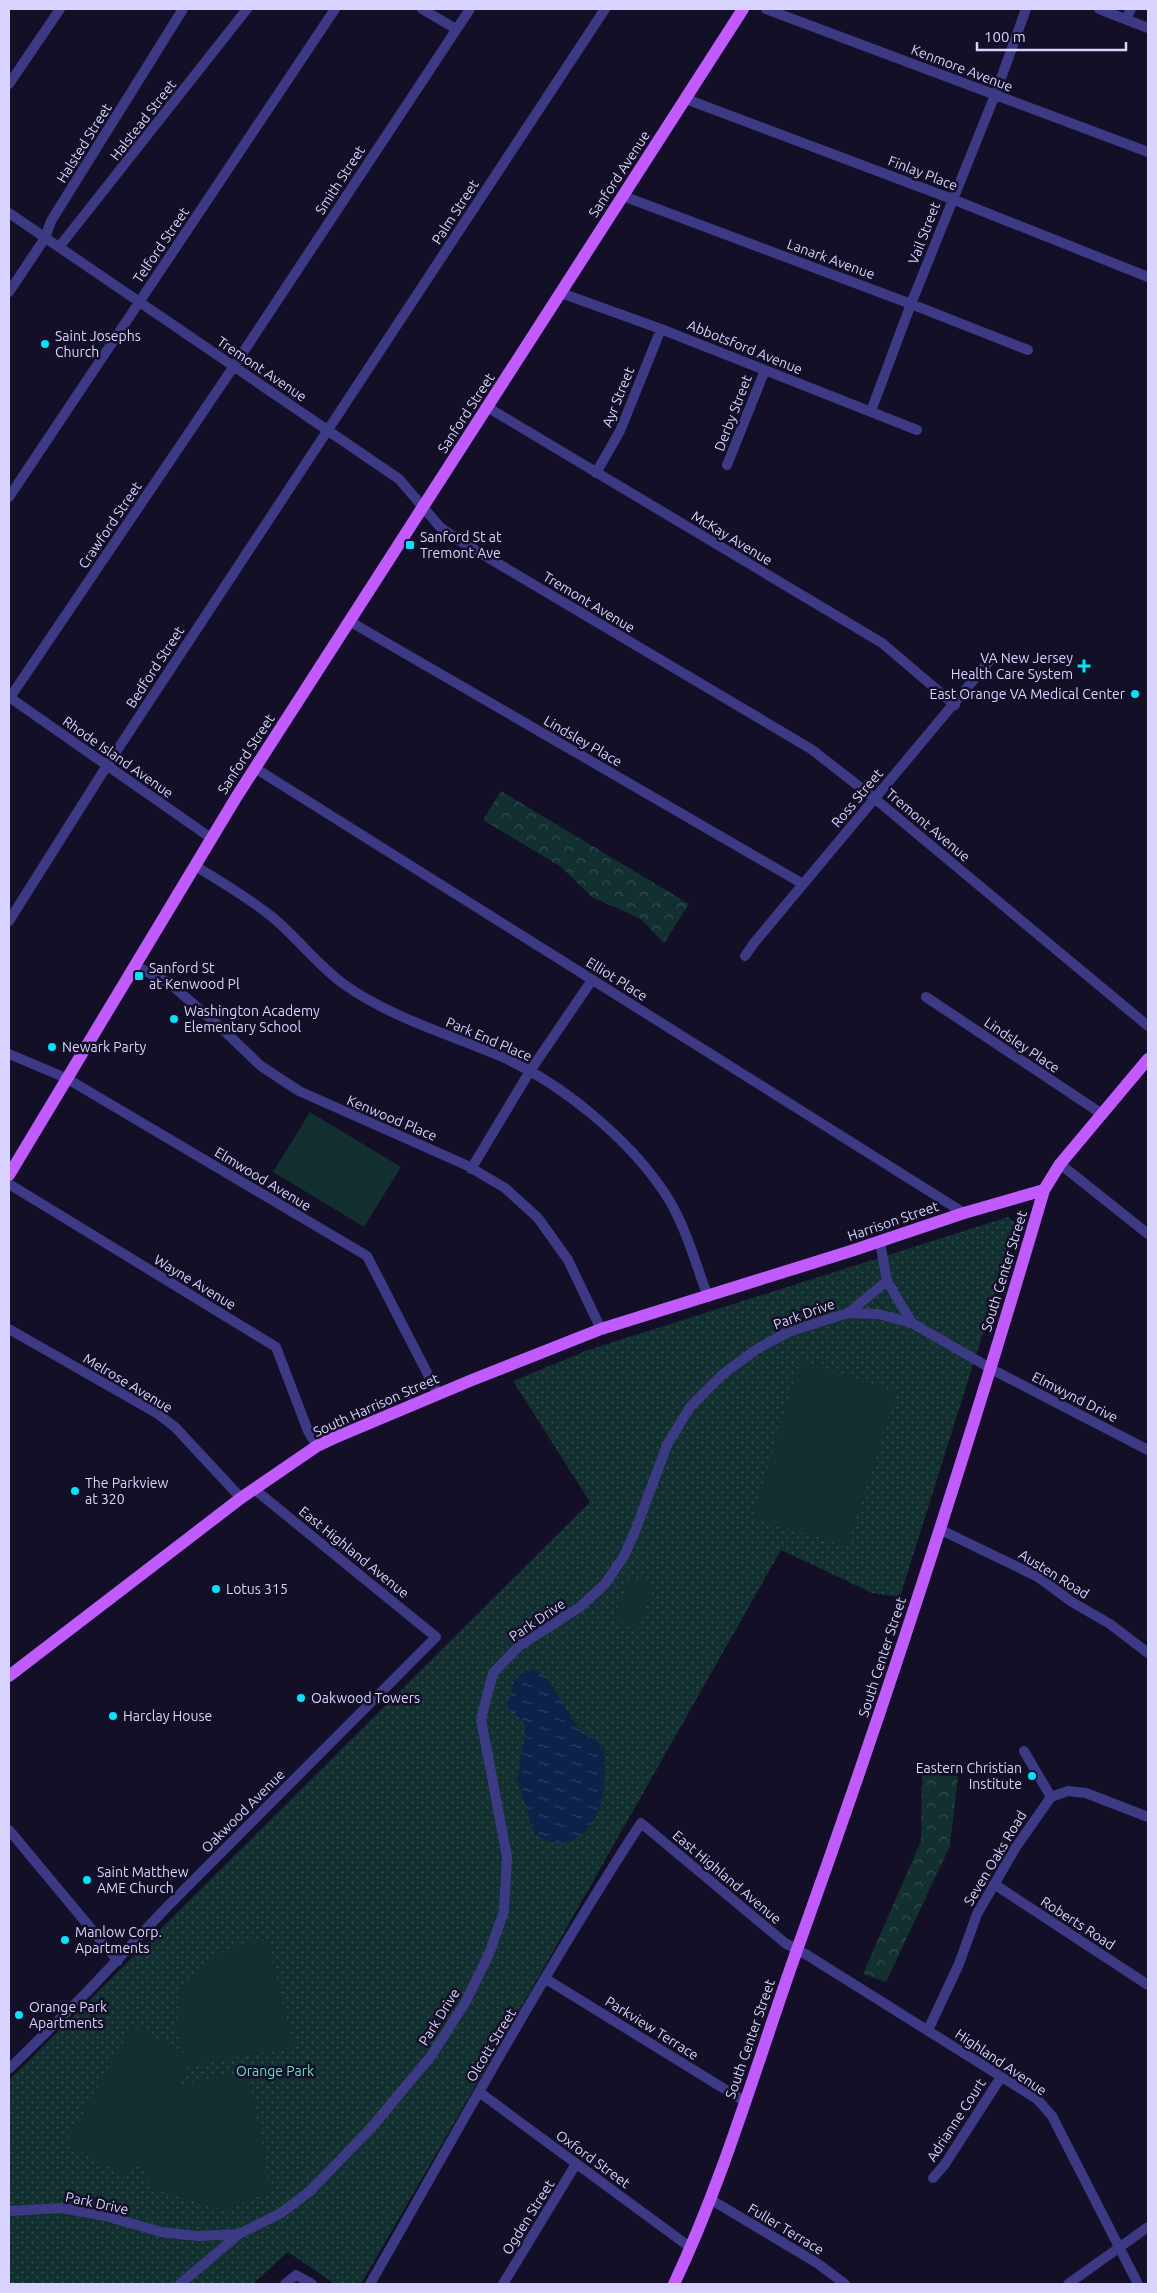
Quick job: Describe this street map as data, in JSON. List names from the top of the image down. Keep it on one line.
{"streets":{"main road":["Sanford Avenue","Sanford Street","Harrison Street","South Center Street","South Harrison Street"],"street":["Kenmore Avenue","Halstead Street","Halsted Street","Finlay Place","Smith Street","Palm Street","Vail Street","Telford Street","Lanark Avenue","Abbotsford Avenue","Tremont Avenue","Ayr Street","Derby Street","Crawford Street","McKay Avenue","Bedford Street","Lindsley Place","Rhode Island Avenue","Ross Street","Elliot Place","Park End Place","Kenwood Place","Elmwood Avenue","Wayne Avenue","Park Drive","Melrose Avenue","Elmwynd Drive","East Highland Avenue","Austen Road","Oakwood Avenue","Seven Oaks Road","Roberts Road","Parkview Terrace","Olcott Street","Highland Avenue","Adrianne Court","Oxford Street","Ogden Street","Fuller Terrace"]},"crossings":[["Kenmore Avenue","Vail Street"],["Halstead Street","Tremont Avenue"],["Halsted Street","Tremont Avenue"],["Finlay Place","Sanford Avenue"],["Finlay Place","Vail Street"],["Sanford Avenue","Lanark Avenue"],["Sanford Avenue","Abbotsford Avenue"],["Sanford Avenue","Sanford Street"],["Smith Street","Tremont Avenue"],["Smith Street","Crawford Street"],["Palm Street","Tremont Avenue"],["Palm Street","Bedford Street"],["Vail Street","Lanark Avenue"],["Vail Street","Abbotsford Avenue"],["Telford Street","Tremont Avenue"],["Abbotsford Avenue","Ayr Street"],["Abbotsford Avenue","Derby Street"],["Tremont Avenue","Sanford Street"],["Tremont Avenue","Crawford Street"],["Tremont Avenue","Bedford Street"],["Tremont Avenue","Ross Street"],["Ayr Street","McKay Avenue"],["Sanford Street","McKay Avenue"],["Sanford Street","Lindsley Place"],["Sanford Street","Rhode Island Avenue"],["Sanford Street","Elliot Place"],["Sanford Street","Park End Place"],["Sanford Street","Kenwood Place"],["Sanford Street","Elmwood Avenue"],["Crawford Street","Rhode Island Avenue"],["McKay Avenue","Ross Street"],["Bedford Street","Rhode Island Avenue"],["Lindsley Place","Ross Street"],["Lindsley Place","South Center Street"],["Elliot Place","Harrison Street"],["Park End Place","South Harrison Street"],["Kenwood Place","South Harrison Street"],["Elmwood Avenue","South Harrison Street"],["Harrison Street","South Center Street"],["Harrison Street","South Harrison Street"],["South Center Street","Park Drive"],["South Center Street","Elmwynd Drive"],["South Center Street","East Highland Avenue"],["South Center Street","Austen Road"],["South Center Street","Parkview Terrace"],["South Center Street","Highland Avenue"],["South Center Street","Oxford Street"],["South Center Street","Fuller Terrace"],["Wayne Avenue","South Harrison Street"],["Park Drive","Elmwynd Drive"],["Melrose Avenue","South Harrison Street"],["South Harrison Street","East Highland Avenue"],["East Highland Avenue","Oakwood Avenue"],["East Highland Avenue","Olcott Street"],["East Highland Avenue","Highland Avenue"],["Seven Oaks Road","Roberts Road"],["Seven Oaks Road","Highland Avenue"],["Parkview Terrace","Olcott Street"],["Olcott Street","Oxford Street"],["Highland Avenue","Adrianne Court"],["Oxford Street","Ogden Street"]],"parks":["Orange Park"],"places":{"other":["Saint Josephs Church","East Orange VA Medical Center","Washington Academy Elementary School","Newark Party","The Parkview at 320","Lotus 315","Oakwood Towers","Harclay House","Eastern Christian Institute","Saint Matthew AME Church","Manlow Corp. Apartments","Orange Park Apartments"],"transit":["Sanford St at Tremont Ave","Sanford St at Kenwood Pl"],"health":["VA New Jersey Health Care System"]},"scale_bar":"100 m"}
